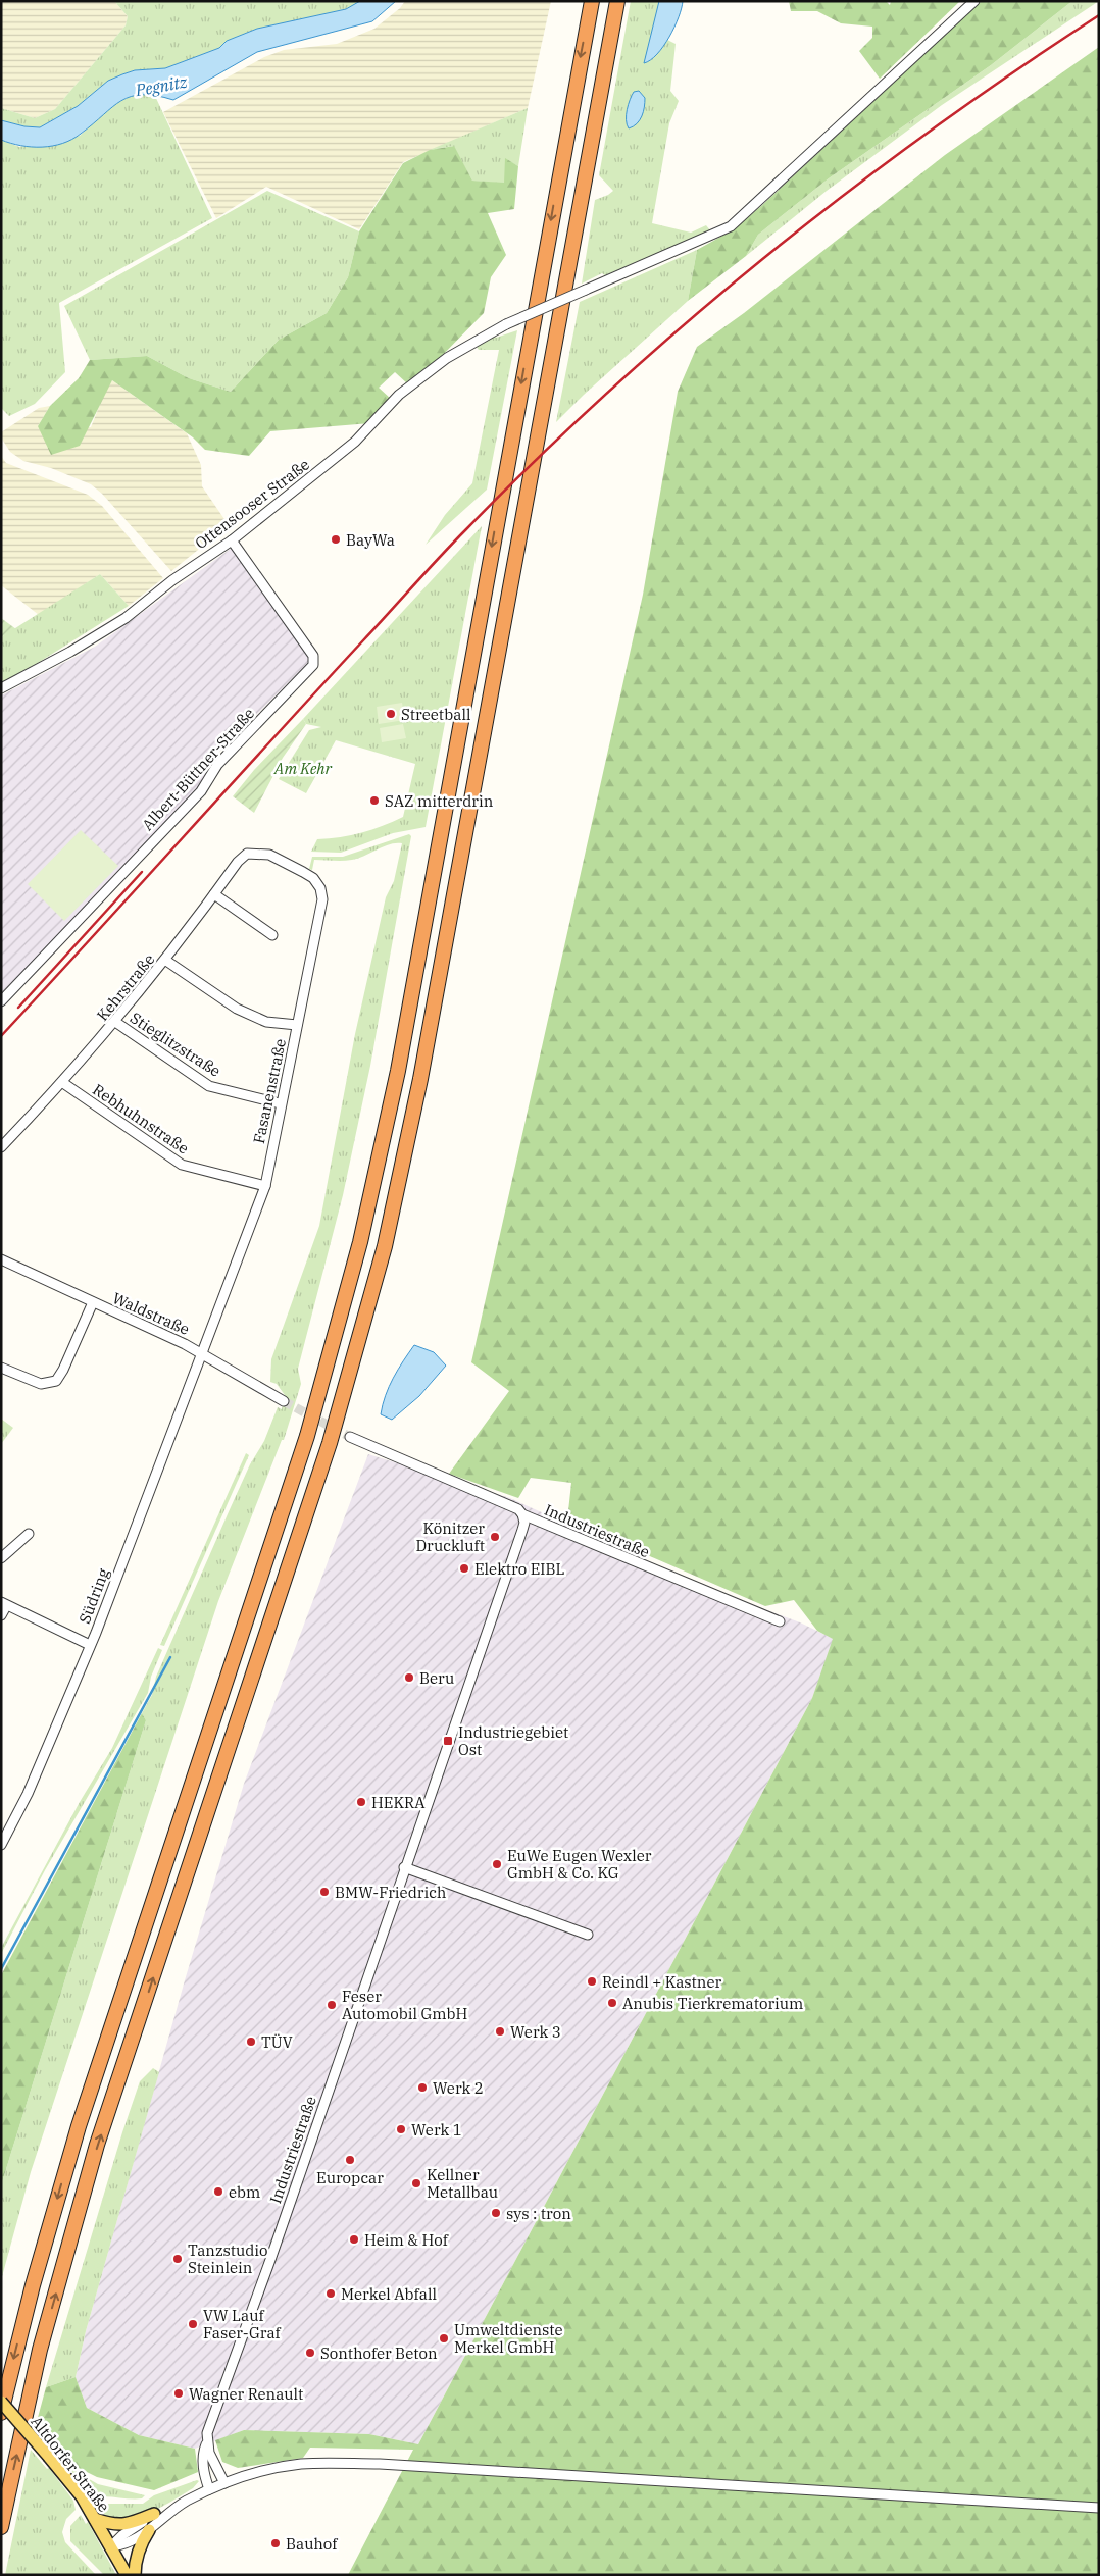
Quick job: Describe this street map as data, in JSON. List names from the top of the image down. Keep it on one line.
{"streets":{"main road":["Altdorfer Straße"],"street":["Ottensooser Straße","Albert-Büttner-Straße","Kehrstraße","Stieglitzstraße","Fasanenstraße","Rebhuhnstraße","Waldstraße","Industriestraße","Südring"]},"crossings":[["Ottensooser Straße","Albert-Büttner-Straße"],["Kehrstraße","Stieglitzstraße"],["Kehrstraße","Fasanenstraße"],["Kehrstraße","Rebhuhnstraße"],["Stieglitzstraße","Fasanenstraße"],["Fasanenstraße","Rebhuhnstraße"],["Fasanenstraße","Waldstraße"],["Fasanenstraße","Südring"],["Waldstraße","Südring"]],"water":["Pegnitz"],"parks":["Am Kehr"],"places":{"other":["BayWa","Streetball","SAZ mitterdrin","Könitzer Druckluft","Elektro EIBL","Beru","HEKRA","EuWe Eugen Wexler GmbH & Co. KG","BMW-Friedrich","Reindl + Kastner","Anubis Tierkrematorium","Feser Automobil GmbH","Werk 3","TÜV","Werk 2","Werk 1","Europcar","Kellner Metallbau","ebm","sys : tron","Heim & Hof","Tanzstudio Steinlein","Merkel Abfall","VW Lauf Faser-Graf","Umweltdienste Merkel GmbH","Sonthofer Beton","Wagner Renault","Bauhof"],"transit":["Industriegebiet Ost"]}}
